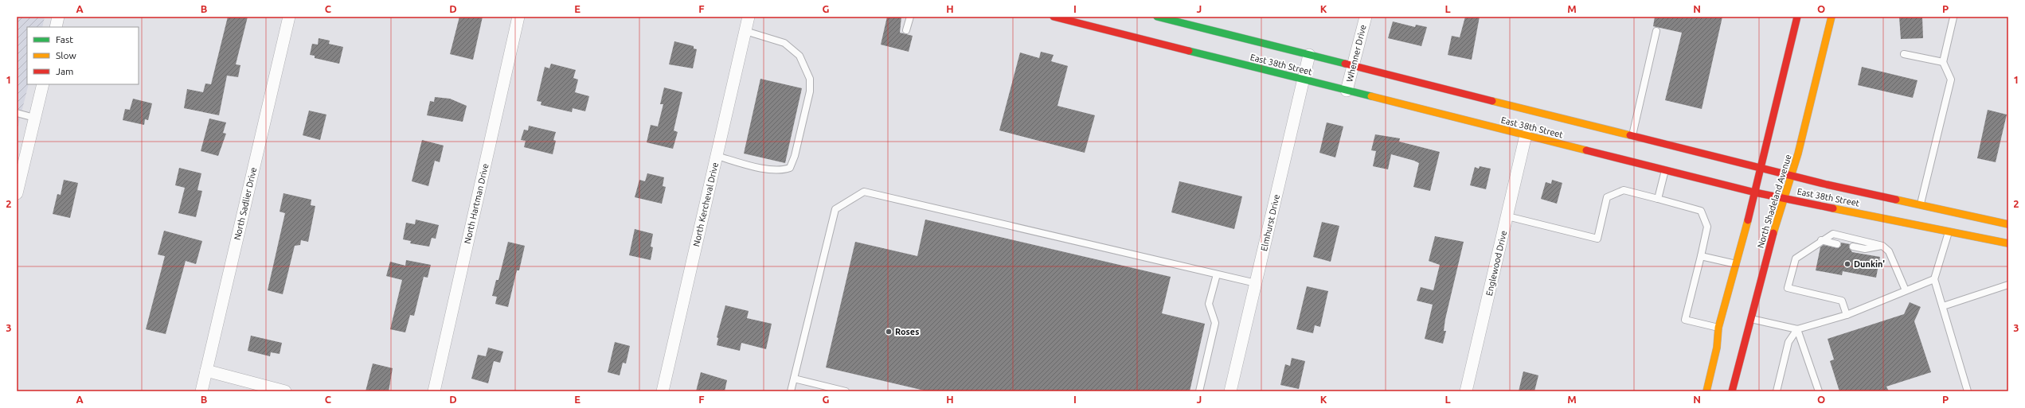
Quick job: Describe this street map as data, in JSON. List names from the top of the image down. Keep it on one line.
{"streets":{"main road":["East 38th Street","North Shadeland Avenue"],"street":["Whenner Drive","North Sadlier Drive","North Hartman Drive","North Kercheval Drive","Elmhurst Drive","Englewood Drive"]},"crossings":[["Whenner Drive","East 38th Street"],["East 38th Street","North Shadeland Avenue"],["East 38th Street","Elmhurst Drive"],["East 38th Street","Englewood Drive"]],"places":["Dunkin'","Roses"],"legend":["Fast","Slow","Jam"],"grid":{"columns":["A","B","C","D","E","F","G","H","I","J","K","L","M","N","O","P"],"rows":["1","2","3"]}}
